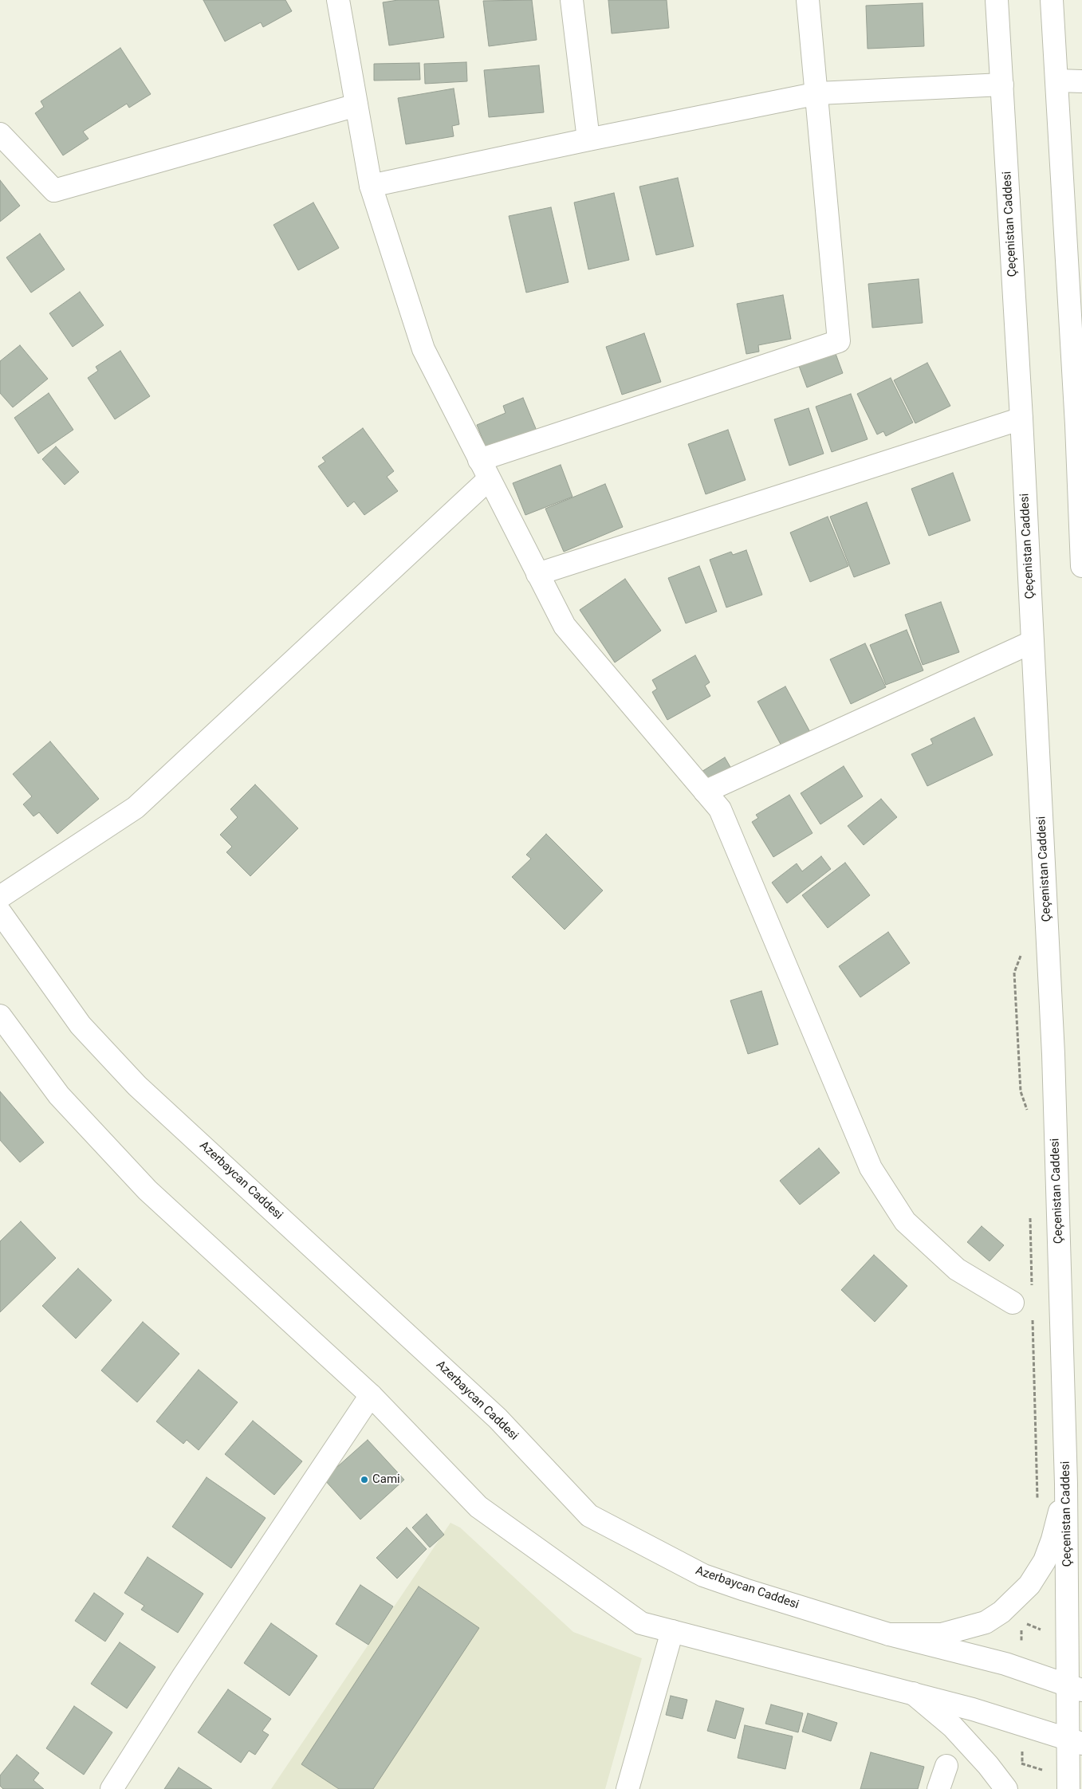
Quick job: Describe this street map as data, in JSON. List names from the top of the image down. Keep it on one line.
{"streets":{"street":["Çeçenistan Caddesi","Azerbaycan Caddesi"]},"crossings":[["Çeçenistan Caddesi","Azerbaycan Caddesi"]],"places":["Cami"]}
